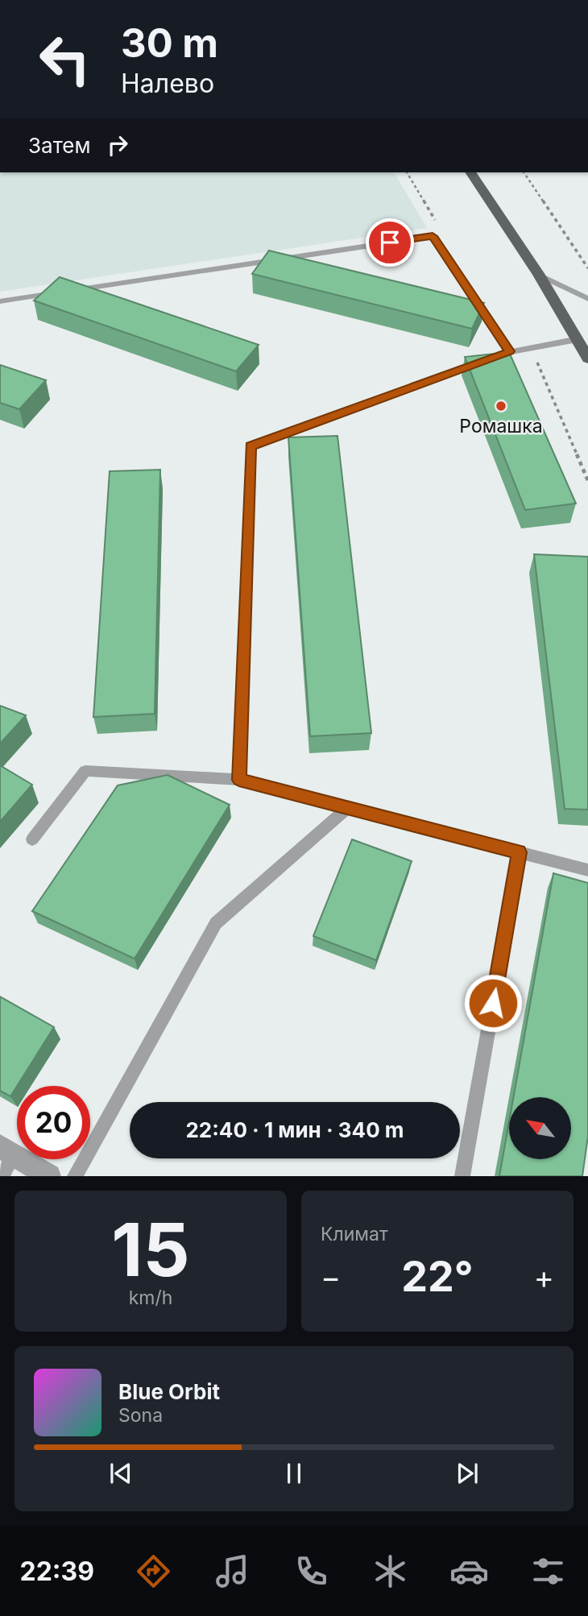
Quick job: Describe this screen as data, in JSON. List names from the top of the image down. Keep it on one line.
{"places":["Ромашка"],"north":"top left","page":{"turn":["30 m","Налево"],"then":"Затем","limit":"20","trip":"22:40 · 1 мин · 340 m","tile":[["15","km/h"],"Климат"],"heat":["−","22°","+"],"song":["Blue Orbit","Sona"],"tabs":"22:39"}}
